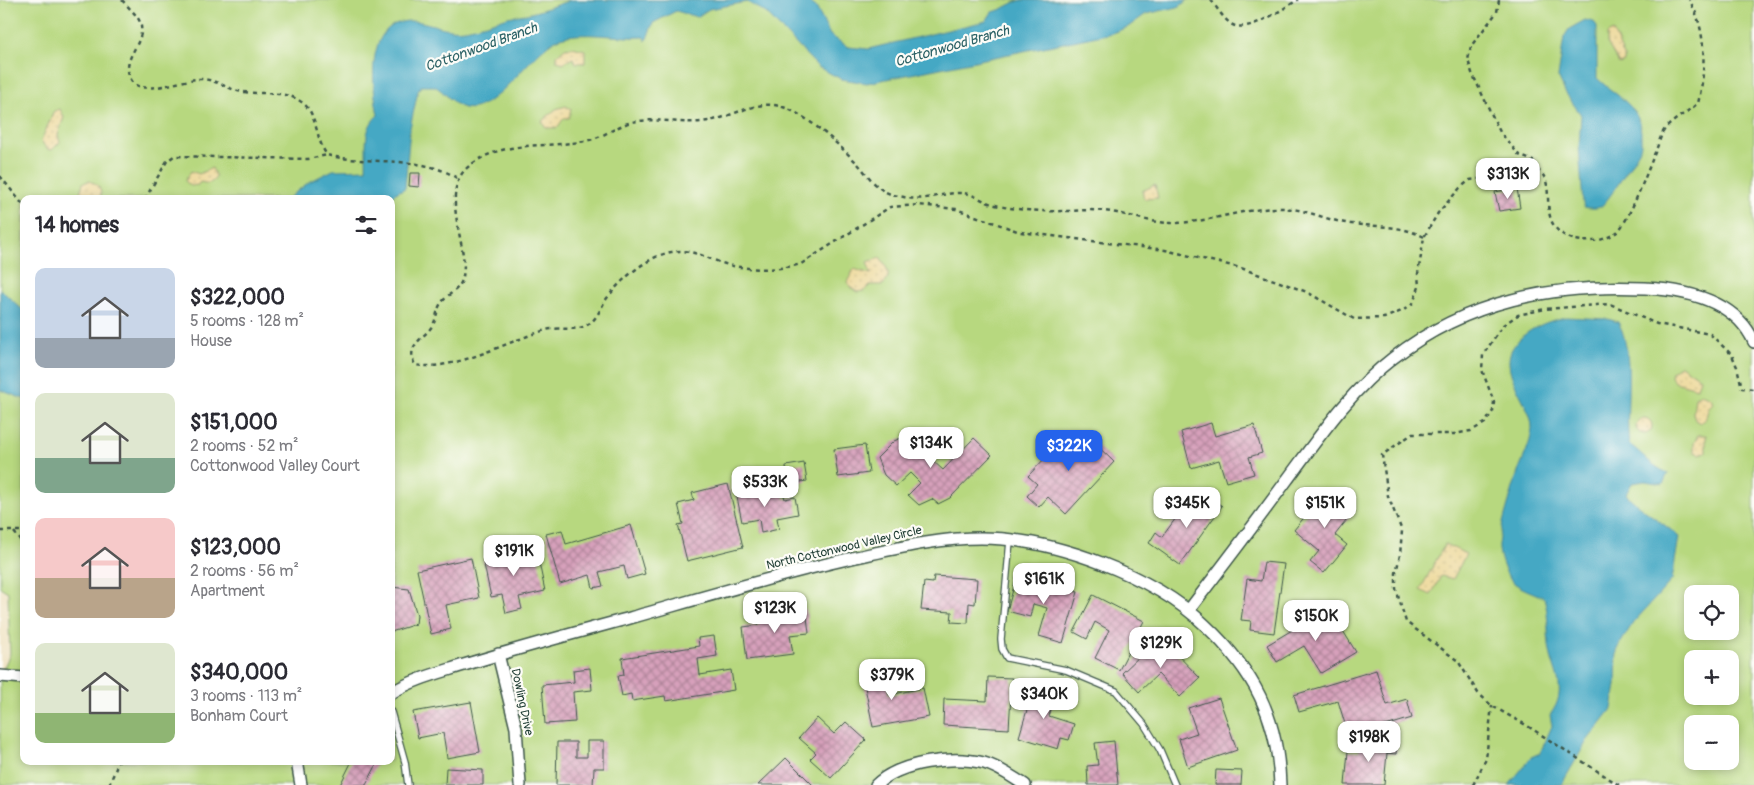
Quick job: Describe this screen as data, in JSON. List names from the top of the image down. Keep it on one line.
{"streets":{"street":["North Cottonwood Valley Circle","Dowling Drive"]},"crossings":[["North Cottonwood Valley Circle","Dowling Drive"]],"water":["Cottonwood Branch"],"page":{"price":["$313K","$134K","$322K","$533K","$345K","$151K","$191K","$161K","$123K","$150K","$129K","$379K","$340K","$198K"],"heading":"14 homes","list":[{"name":"$322,000","note":"5 rooms · 128 m² · House"},{"name":"$151,000","note":"2 rooms · 52 m² · Cottonwood Valley Court"},{"name":"$123,000","note":"2 rooms · 56 m² · Apartment"},{"name":"$340,000","note":"3 rooms · 113 m² · Bonham Court"}],"map_buttons":["+","−"]}}
